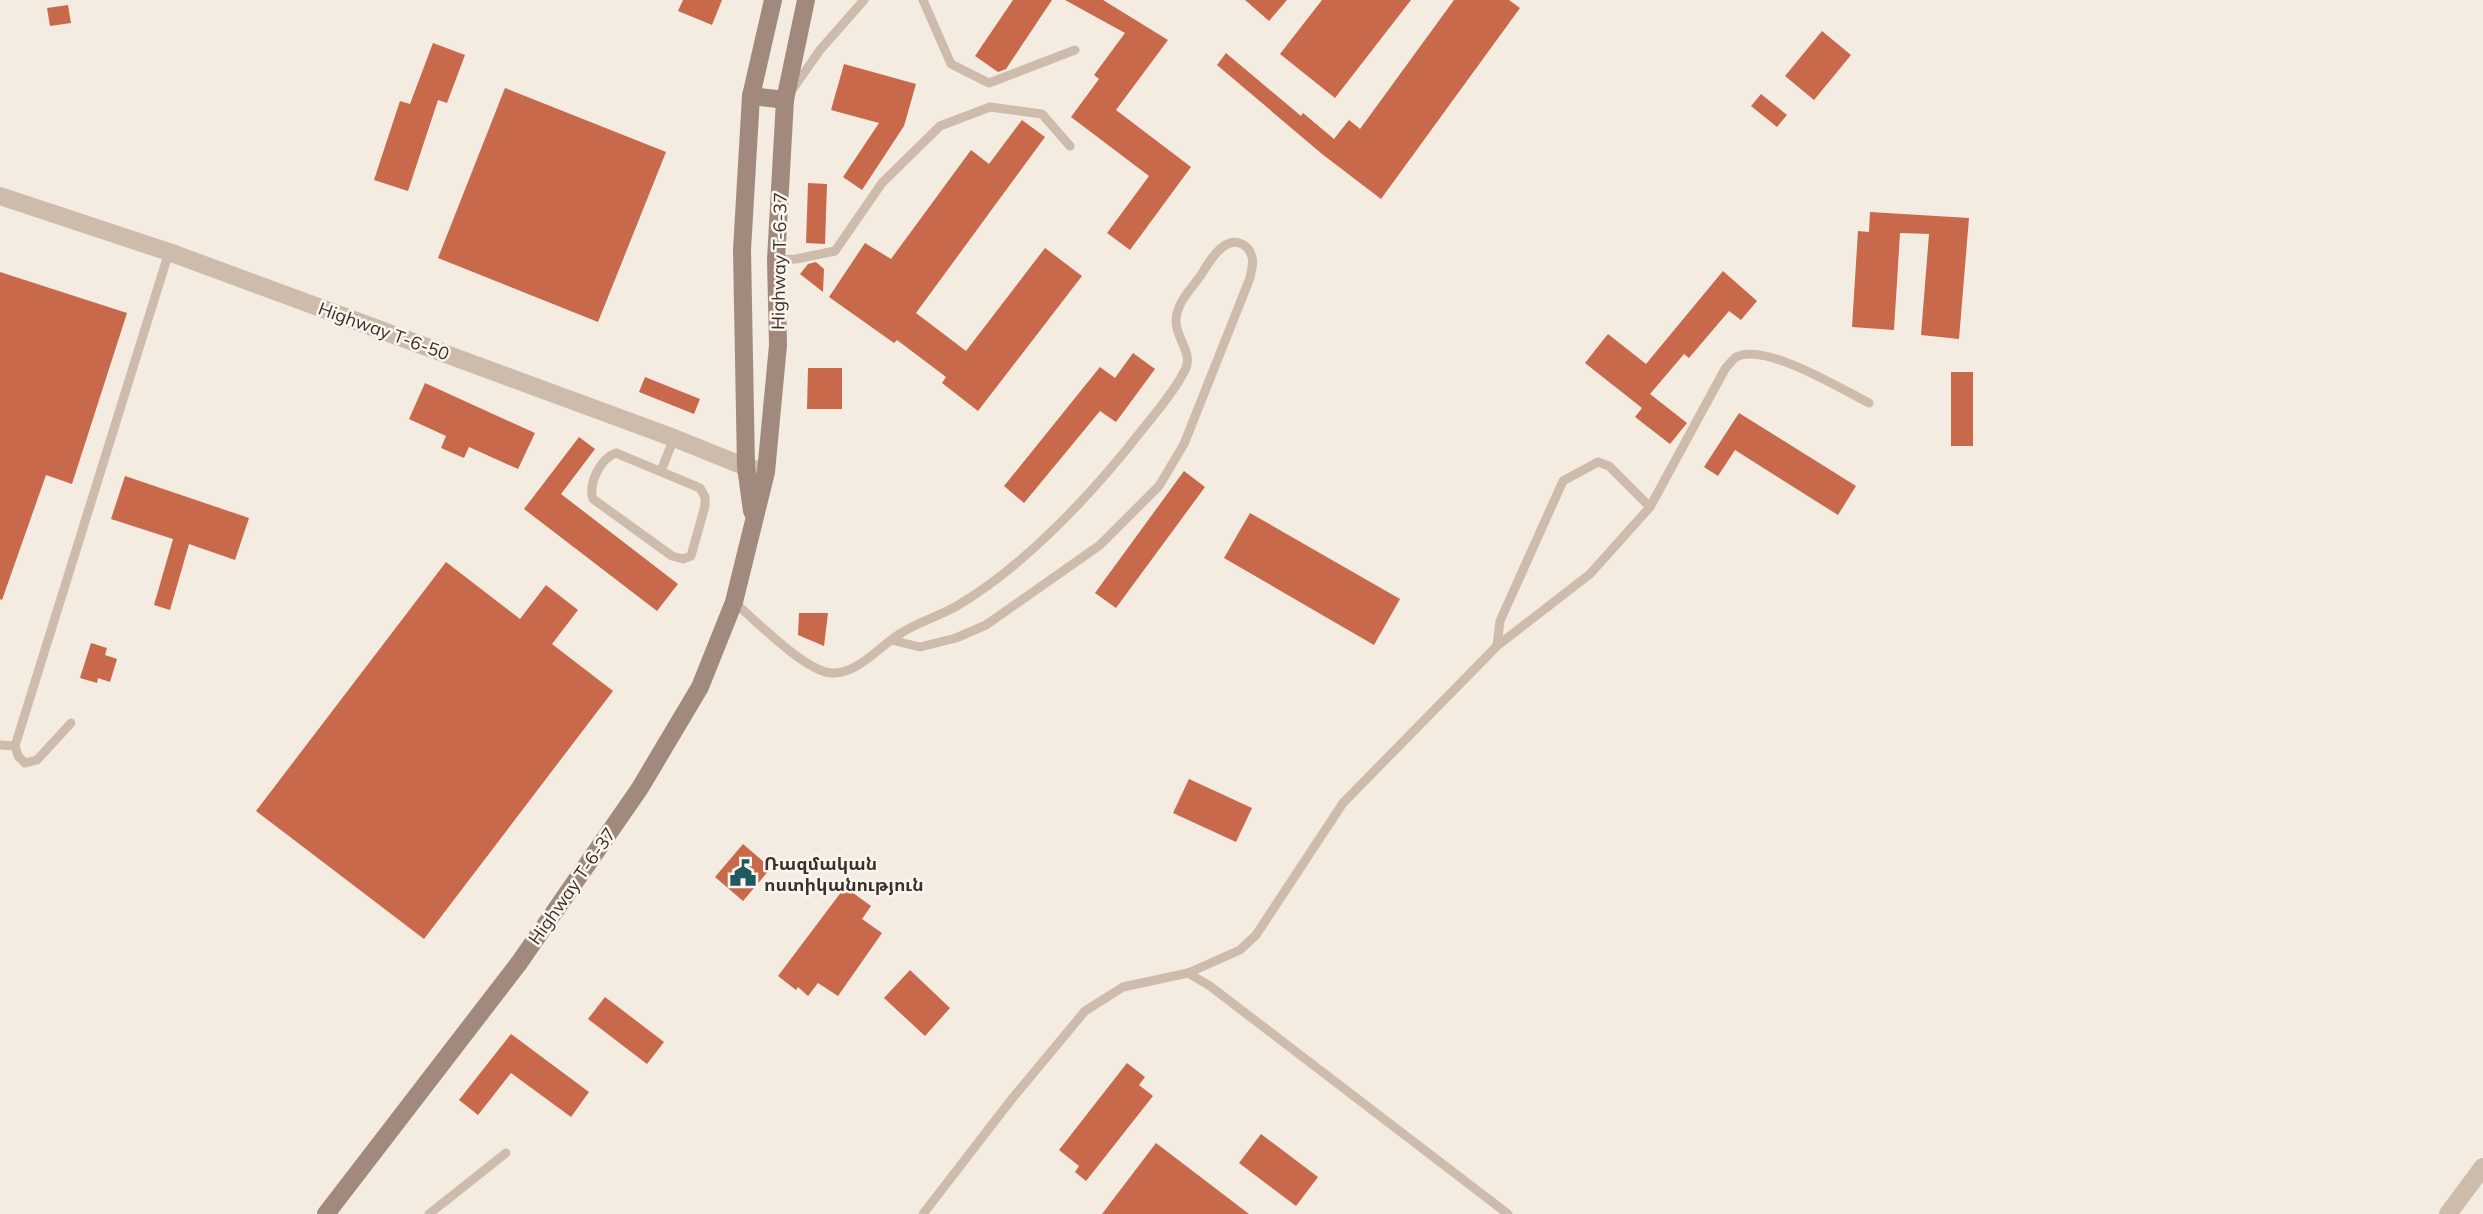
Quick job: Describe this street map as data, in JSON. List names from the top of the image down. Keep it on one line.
{"streets":{"main road":["Highway T-6-37"],"street":["Highway T-6-50"]},"crossings":[["Highway T-6-37","Highway T-6-50"]],"places":{"public building":["Ռազմական ոստիկանություն"]}}
